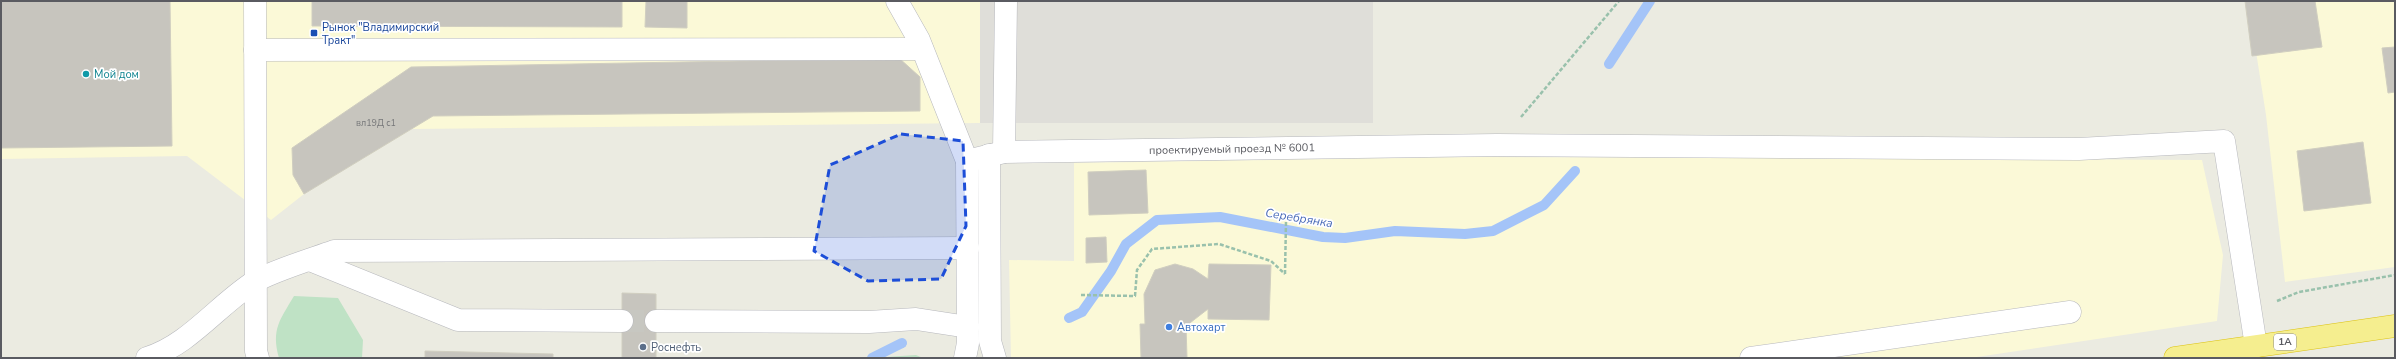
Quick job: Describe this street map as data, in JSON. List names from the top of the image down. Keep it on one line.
{"streets":{"highway":["1A"],"street":["проектируемый проезд № 6001"]},"water":["Серебрянка"],"places":{"transit":["Рынок \"Владимирский Тракт\""],"other":["Мой дом","Автохарт","Роснефть"]},"house_numbers":["вл19Д с1"]}
